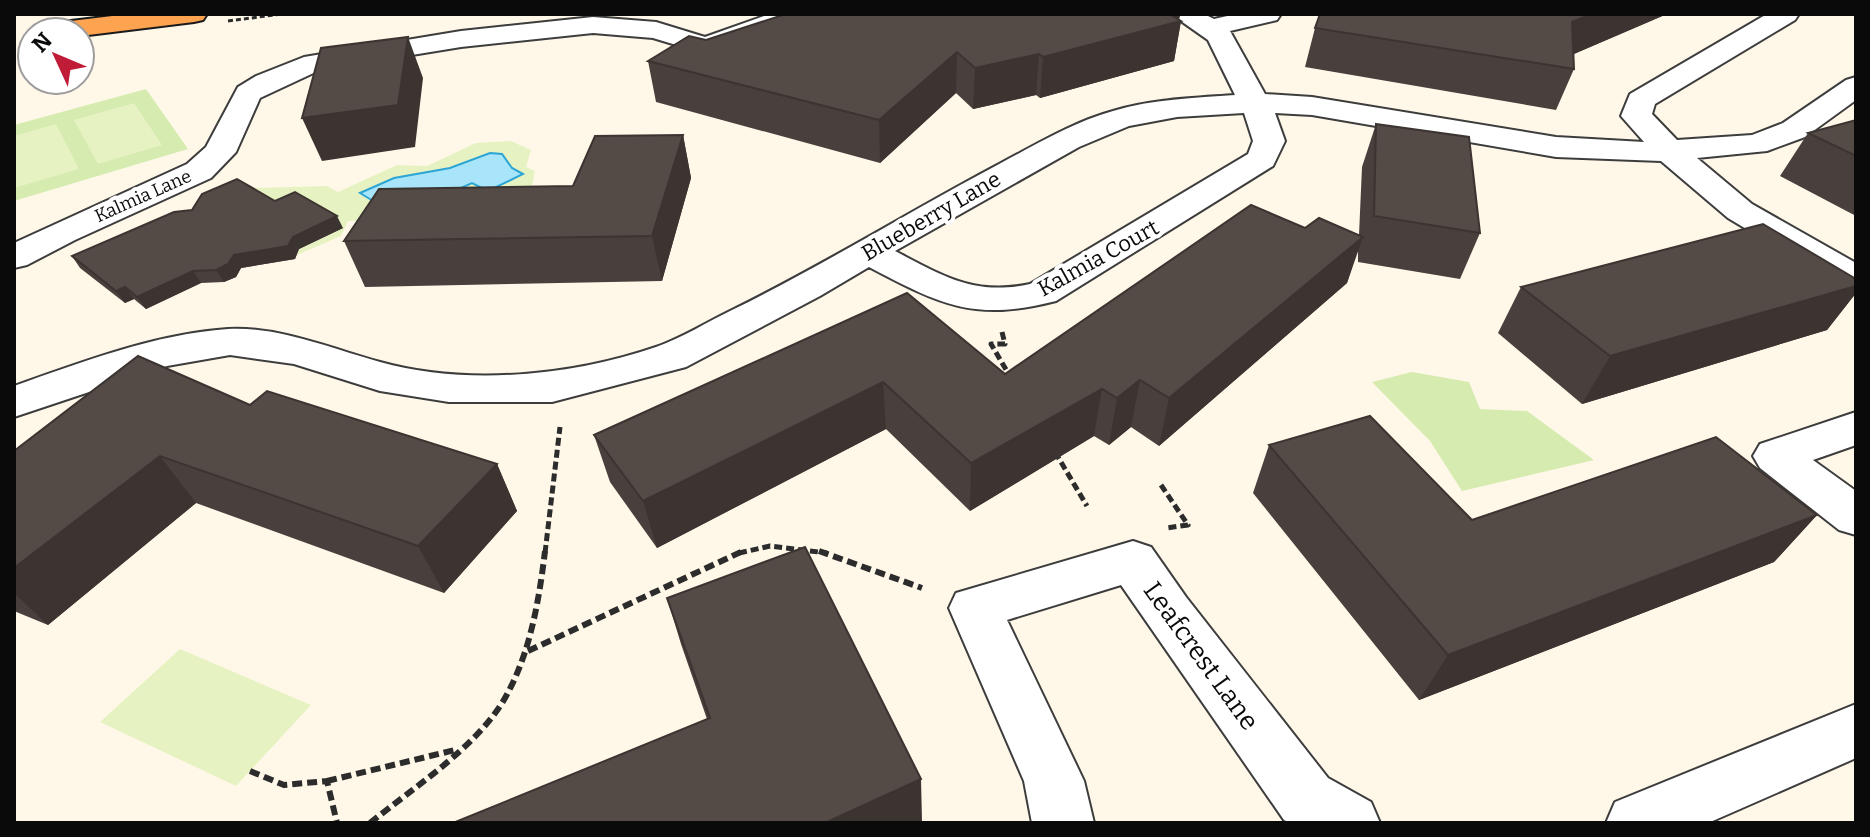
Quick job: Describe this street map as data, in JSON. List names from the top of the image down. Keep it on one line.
{"streets":{"street":["Kalmia Lane","Blueberry Lane","Kalmia Court","Leafcrest Lane"]},"crossings":[["Blueberry Lane","Kalmia Court"]],"north":"top left"}
